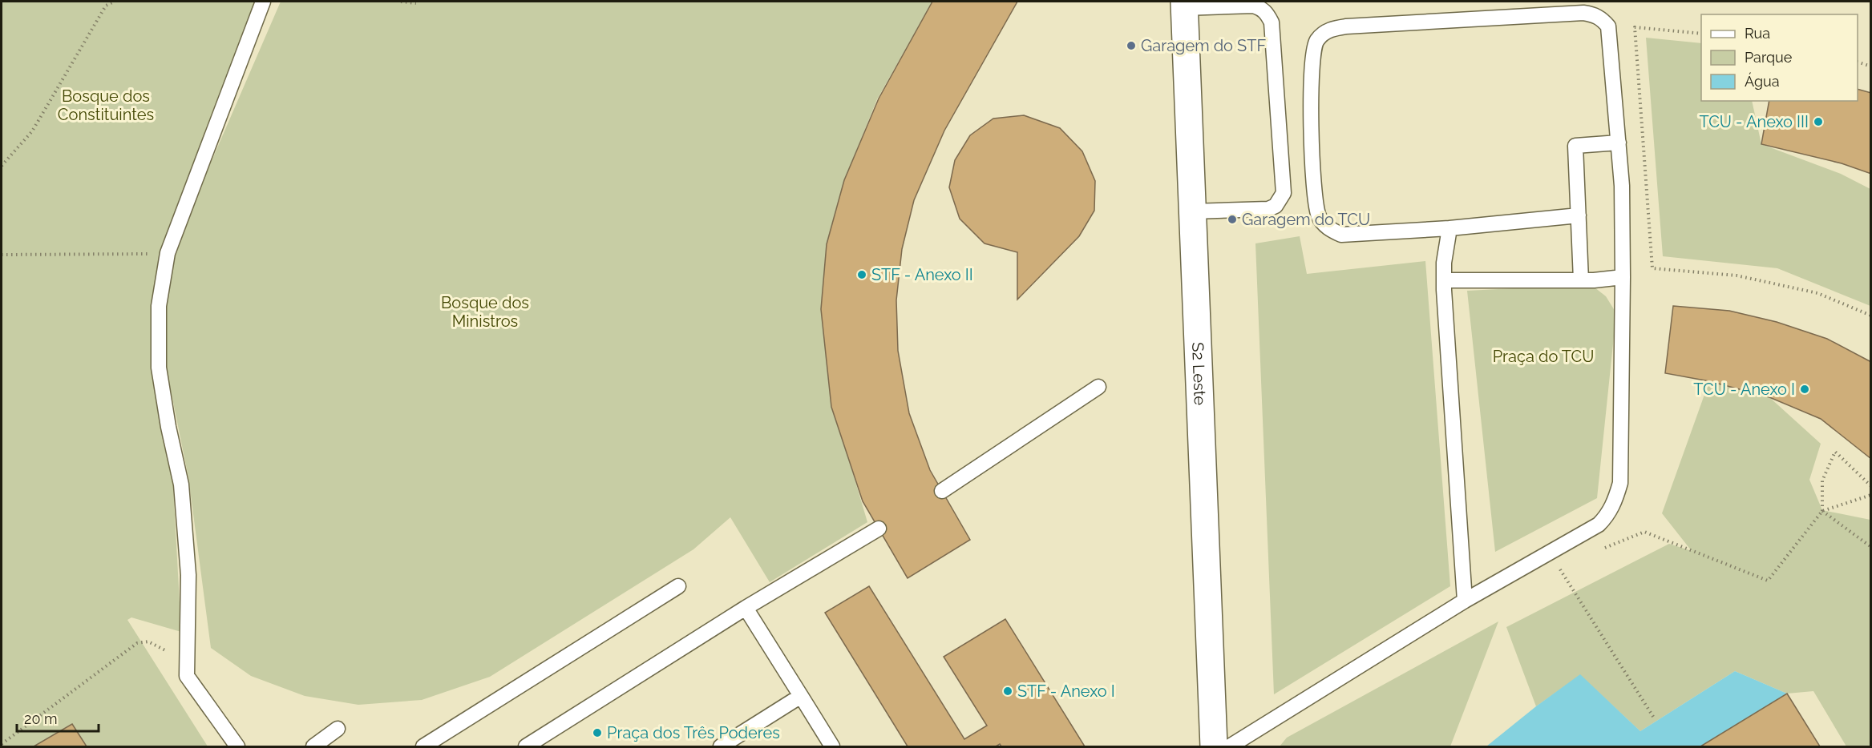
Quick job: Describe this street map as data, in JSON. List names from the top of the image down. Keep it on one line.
{"streets":{"main road":["S2 Leste"]},"parks":["Bosque dos Constituintes","Bosque dos Ministros","Praça do TCU"],"places":["Garagem do STF","TCU - Anexo III","Garagem do TCU","STF - Anexo II","TCU - Anexo I","STF - Anexo I","Praça dos Três Poderes"],"legend":["Rua","Parque","Água"],"scale_bar":"20 m"}
